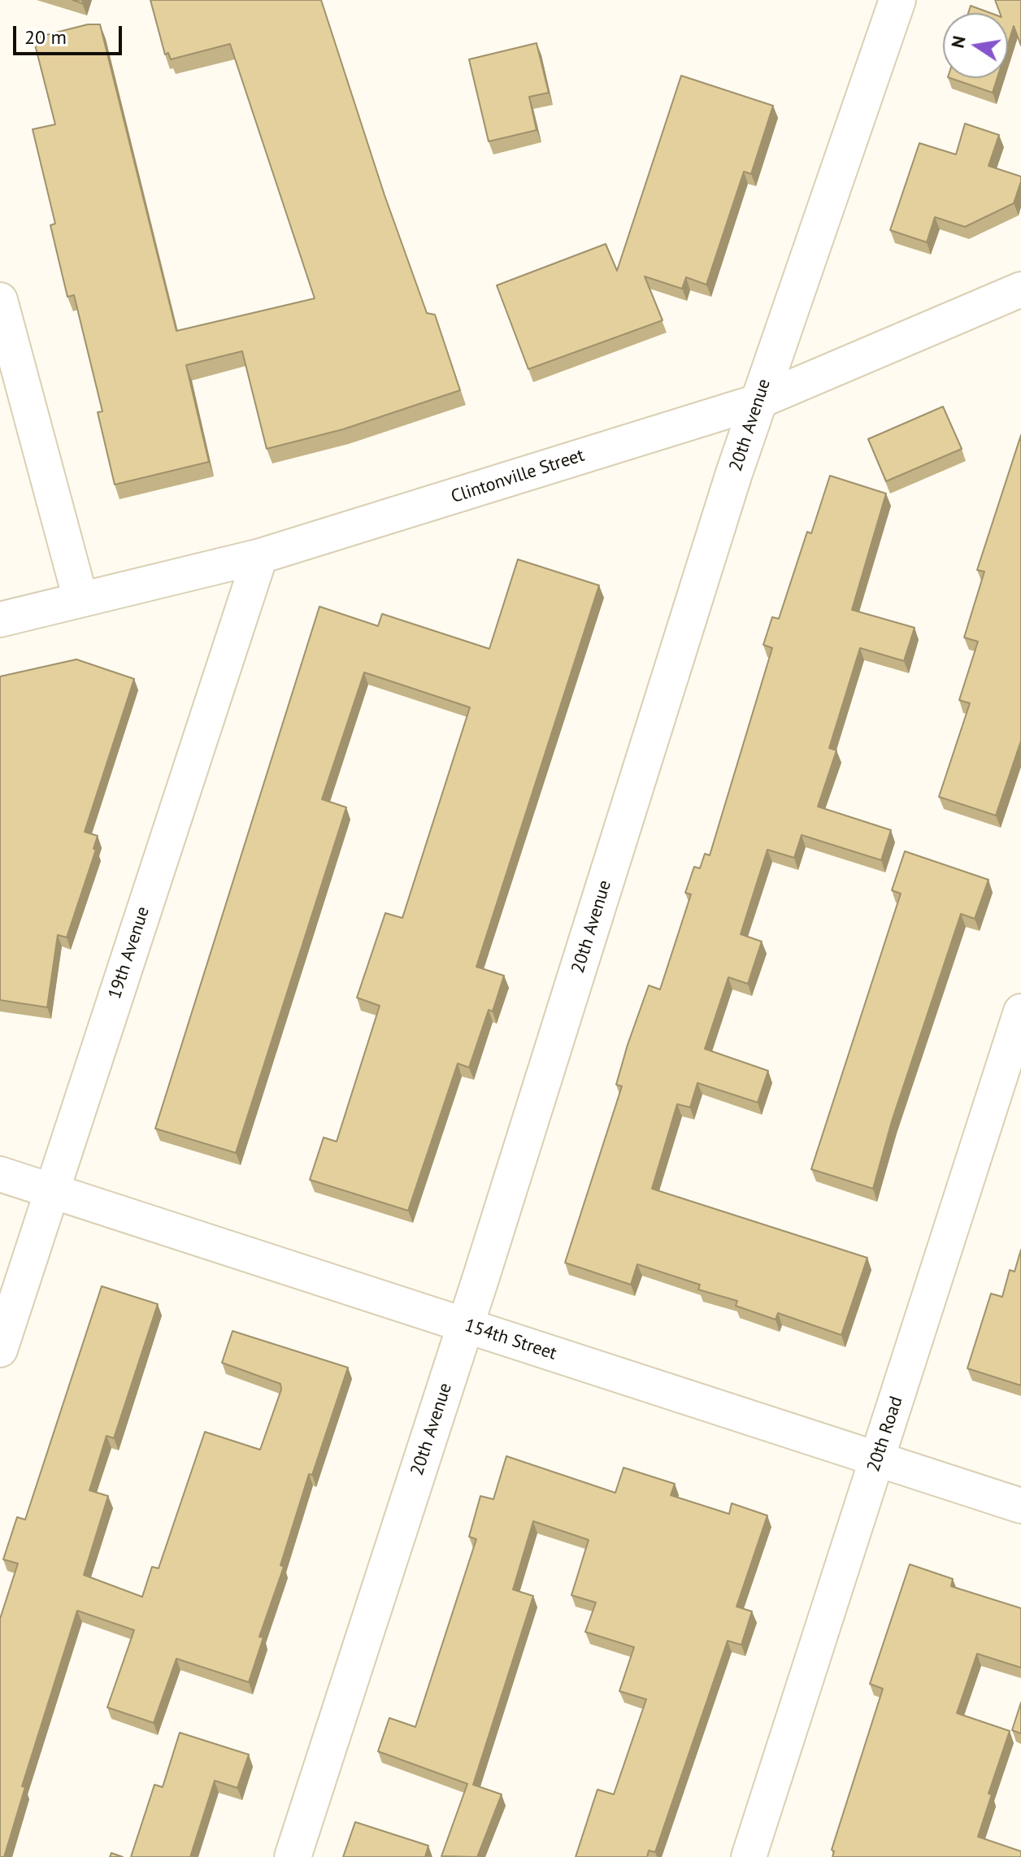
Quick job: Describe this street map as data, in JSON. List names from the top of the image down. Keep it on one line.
{"streets":{"street":["20th Avenue","Clintonville Street","19th Avenue","154th Street","20th Road"]},"crossings":[["20th Avenue","Clintonville Street"],["20th Avenue","154th Street"],["Clintonville Street","19th Avenue"],["19th Avenue","154th Street"],["154th Street","20th Road"]],"scale_bar":"20 m","north":"left"}
